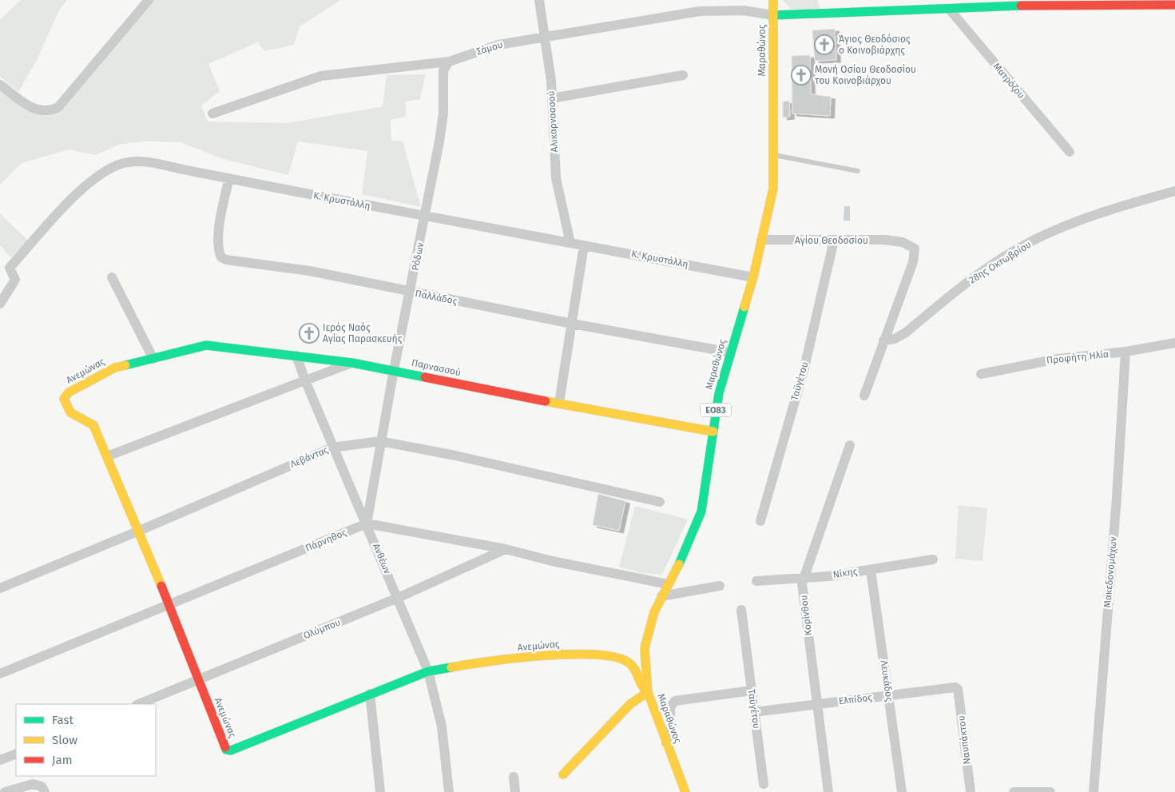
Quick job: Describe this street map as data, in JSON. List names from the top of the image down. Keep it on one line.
{"streets":{"street":["Σάμου","Μαραθώνος","Ματρόζου","Αλικαρνασσού","Κ. Κρυστάλλη","Αγίου Θεοδοσίου","Ρόδων","28ης Οκτωβρίου","Παλλάδος","Προφήτη Ηλία","Παρνασσού","Ανεμώνας","Ταϋγέτου","ΕΟ83","Λεβάντας","Πάρνηθος","Ανθέων","Μακεδονομάχων","Νίκης","Κορίνθου","Ολύμπου","Λευκάδος","Ελπίδος","Ναυπάκτου"]},"crossings":[["Σάμου","Μαραθώνος"],["Σάμου","Αλικαρνασσού"],["Σάμου","Ρόδων"],["Μαραθώνος","Κ. Κρυστάλλη"],["Μαραθώνος","Αγίου Θεοδοσίου"],["Μαραθώνος","Παλλάδος"],["Μαραθώνος","Παρνασσού"],["Μαραθώνος","Ανεμώνας"],["Αλικαρνασσού","Κ. Κρυστάλλη"],["Κ. Κρυστάλλη","Ρόδων"],["Κ. Κρυστάλλη","Παλλάδος"],["Αγίου Θεοδοσίου","28ης Οκτωβρίου"],["Αγίου Θεοδοσίου","Ταϋγέτου"],["Ρόδων","Παλλάδος"],["Ρόδων","Παρνασσού"],["Ρόδων","Λεβάντας"],["Ρόδων","Πάρνηθος"],["Ρόδων","Ανθέων"],["Προφήτη Ηλία","Μακεδονομάχων"],["Παρνασσού","Ανεμώνας"],["Παρνασσού","Ανθέων"],["Ανεμώνας","Λεβάντας"],["Ανεμώνας","Πάρνηθος"],["Ανεμώνας","Ανθέων"],["Ανεμώνας","Ολύμπου"],["Ταϋγέτου","Ελπίδος"],["Λεβάντας","Ανθέων"],["Πάρνηθος","Ανθέων"],["Ανθέων","Ολύμπου"],["Νίκης","Κορίνθου"],["Νίκης","Λευκάδος"],["Κορίνθου","Ελπίδος"],["Λευκάδος","Ελπίδος"],["Ελπίδος","Ναυπάκτου"]],"places":{"church":["Άγιος Θεοδόσιος ο Κοινοβιάρχης","Μονή Οσίου Θεοδοσίου του Κοινοβιάρχου","Ιερός Ναός Αγίας Παρασκευής"]},"legend":["Fast","Slow","Jam"]}
